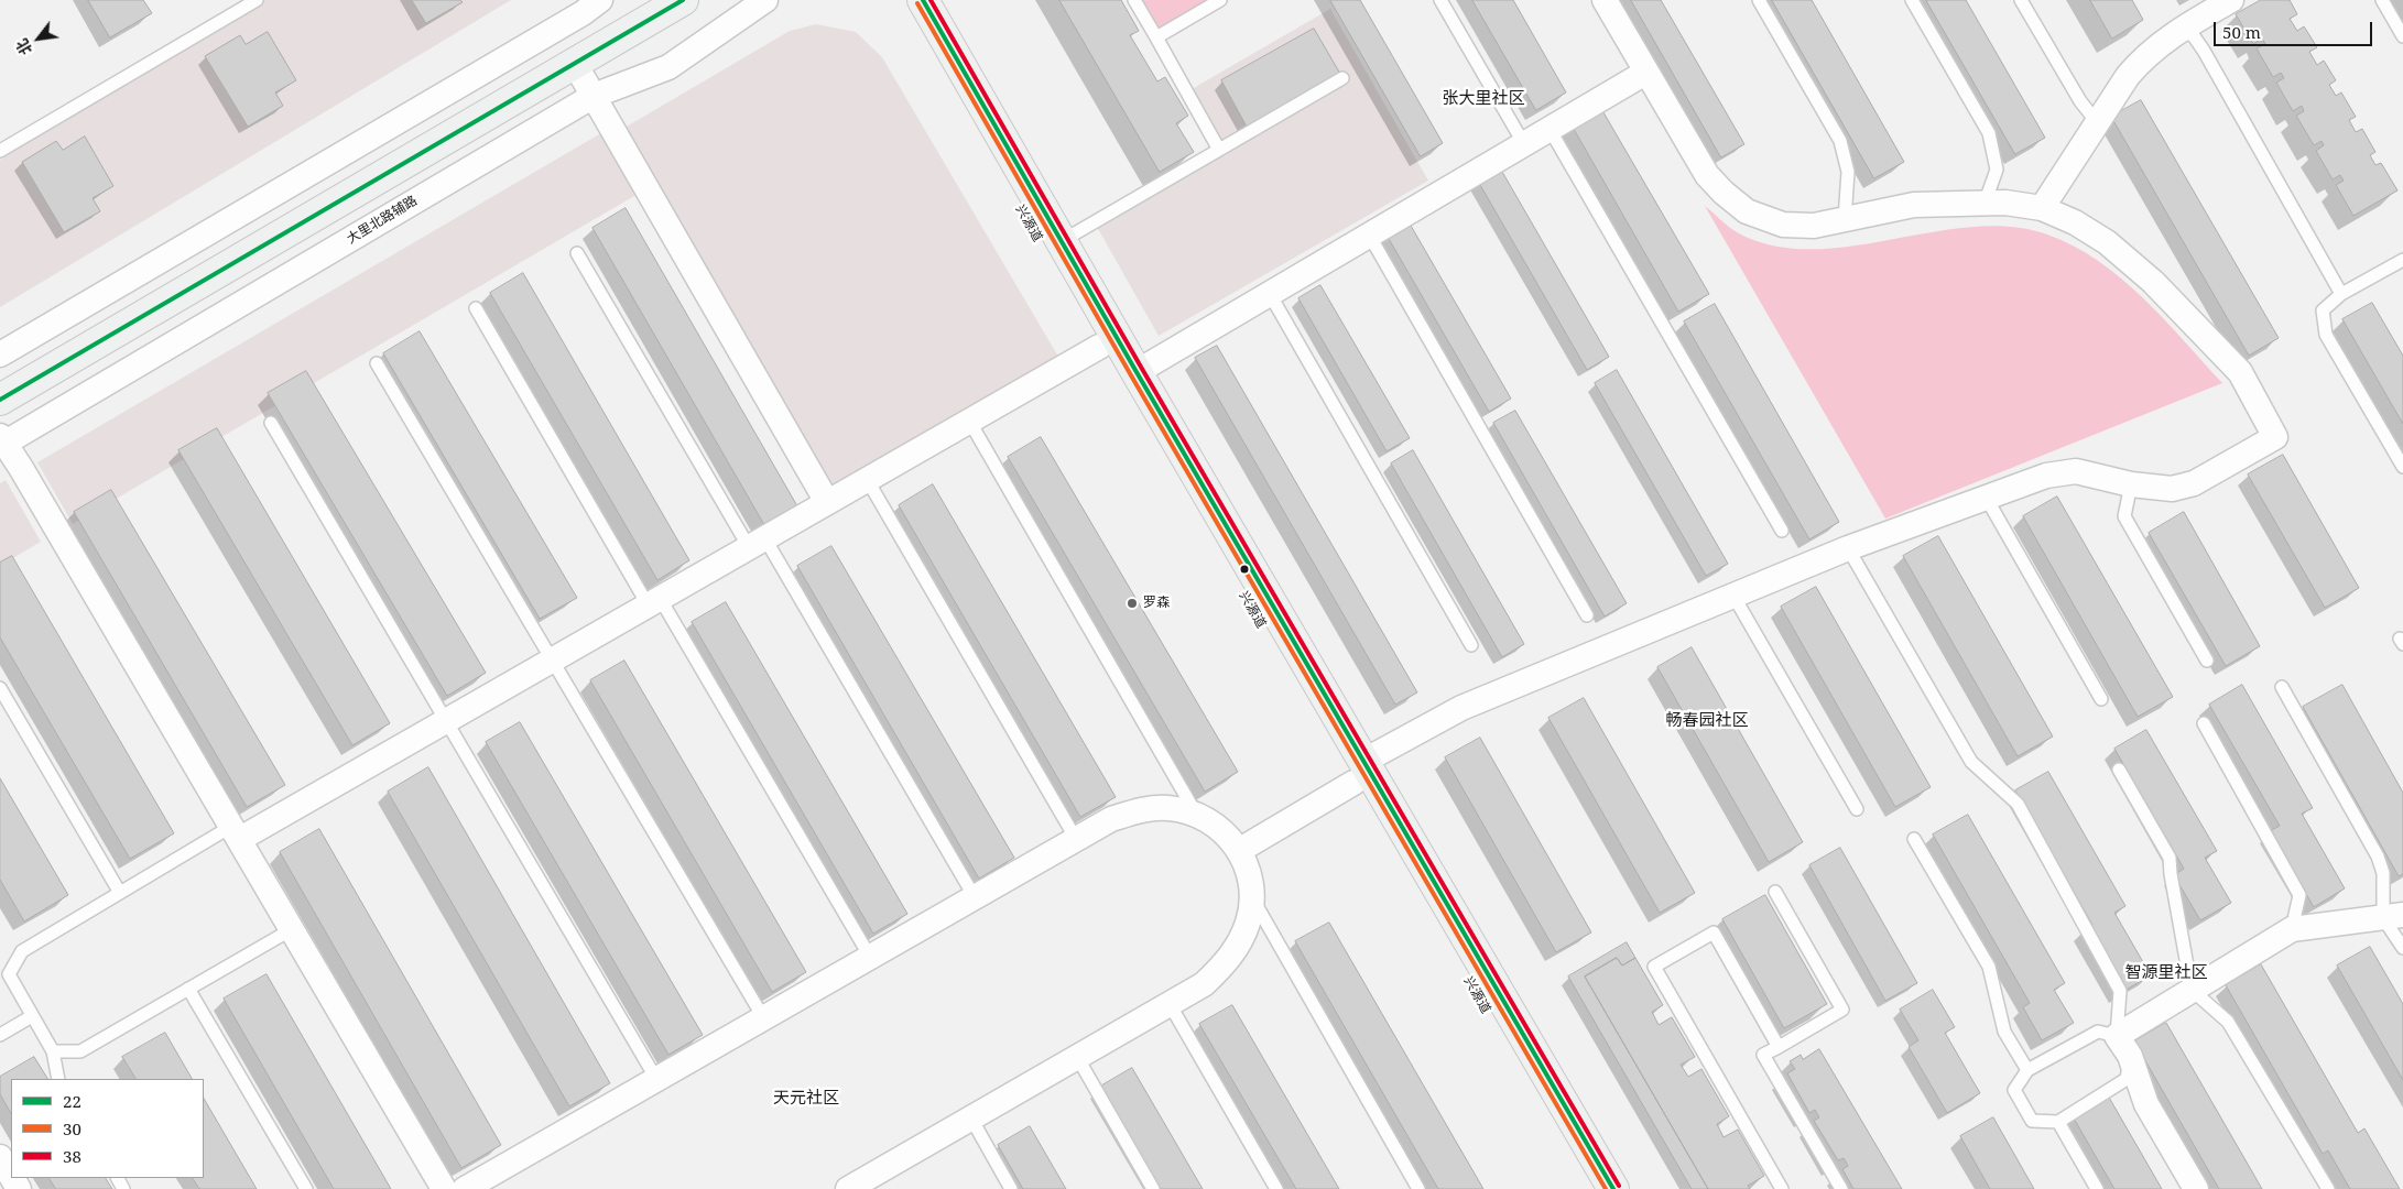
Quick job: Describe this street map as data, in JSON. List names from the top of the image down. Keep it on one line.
{"streets":{"main road":["兴源道"],"street":["大里北路辅路"]},"districts":["张大里社区","畅春园社区","智源里社区","天元社区"],"places":["罗森"],"lines":["transit line 22","transit line 38","transit line 30"],"legend":["22","30","38"],"scale_bar":"50 m","north":"bottom left"}
